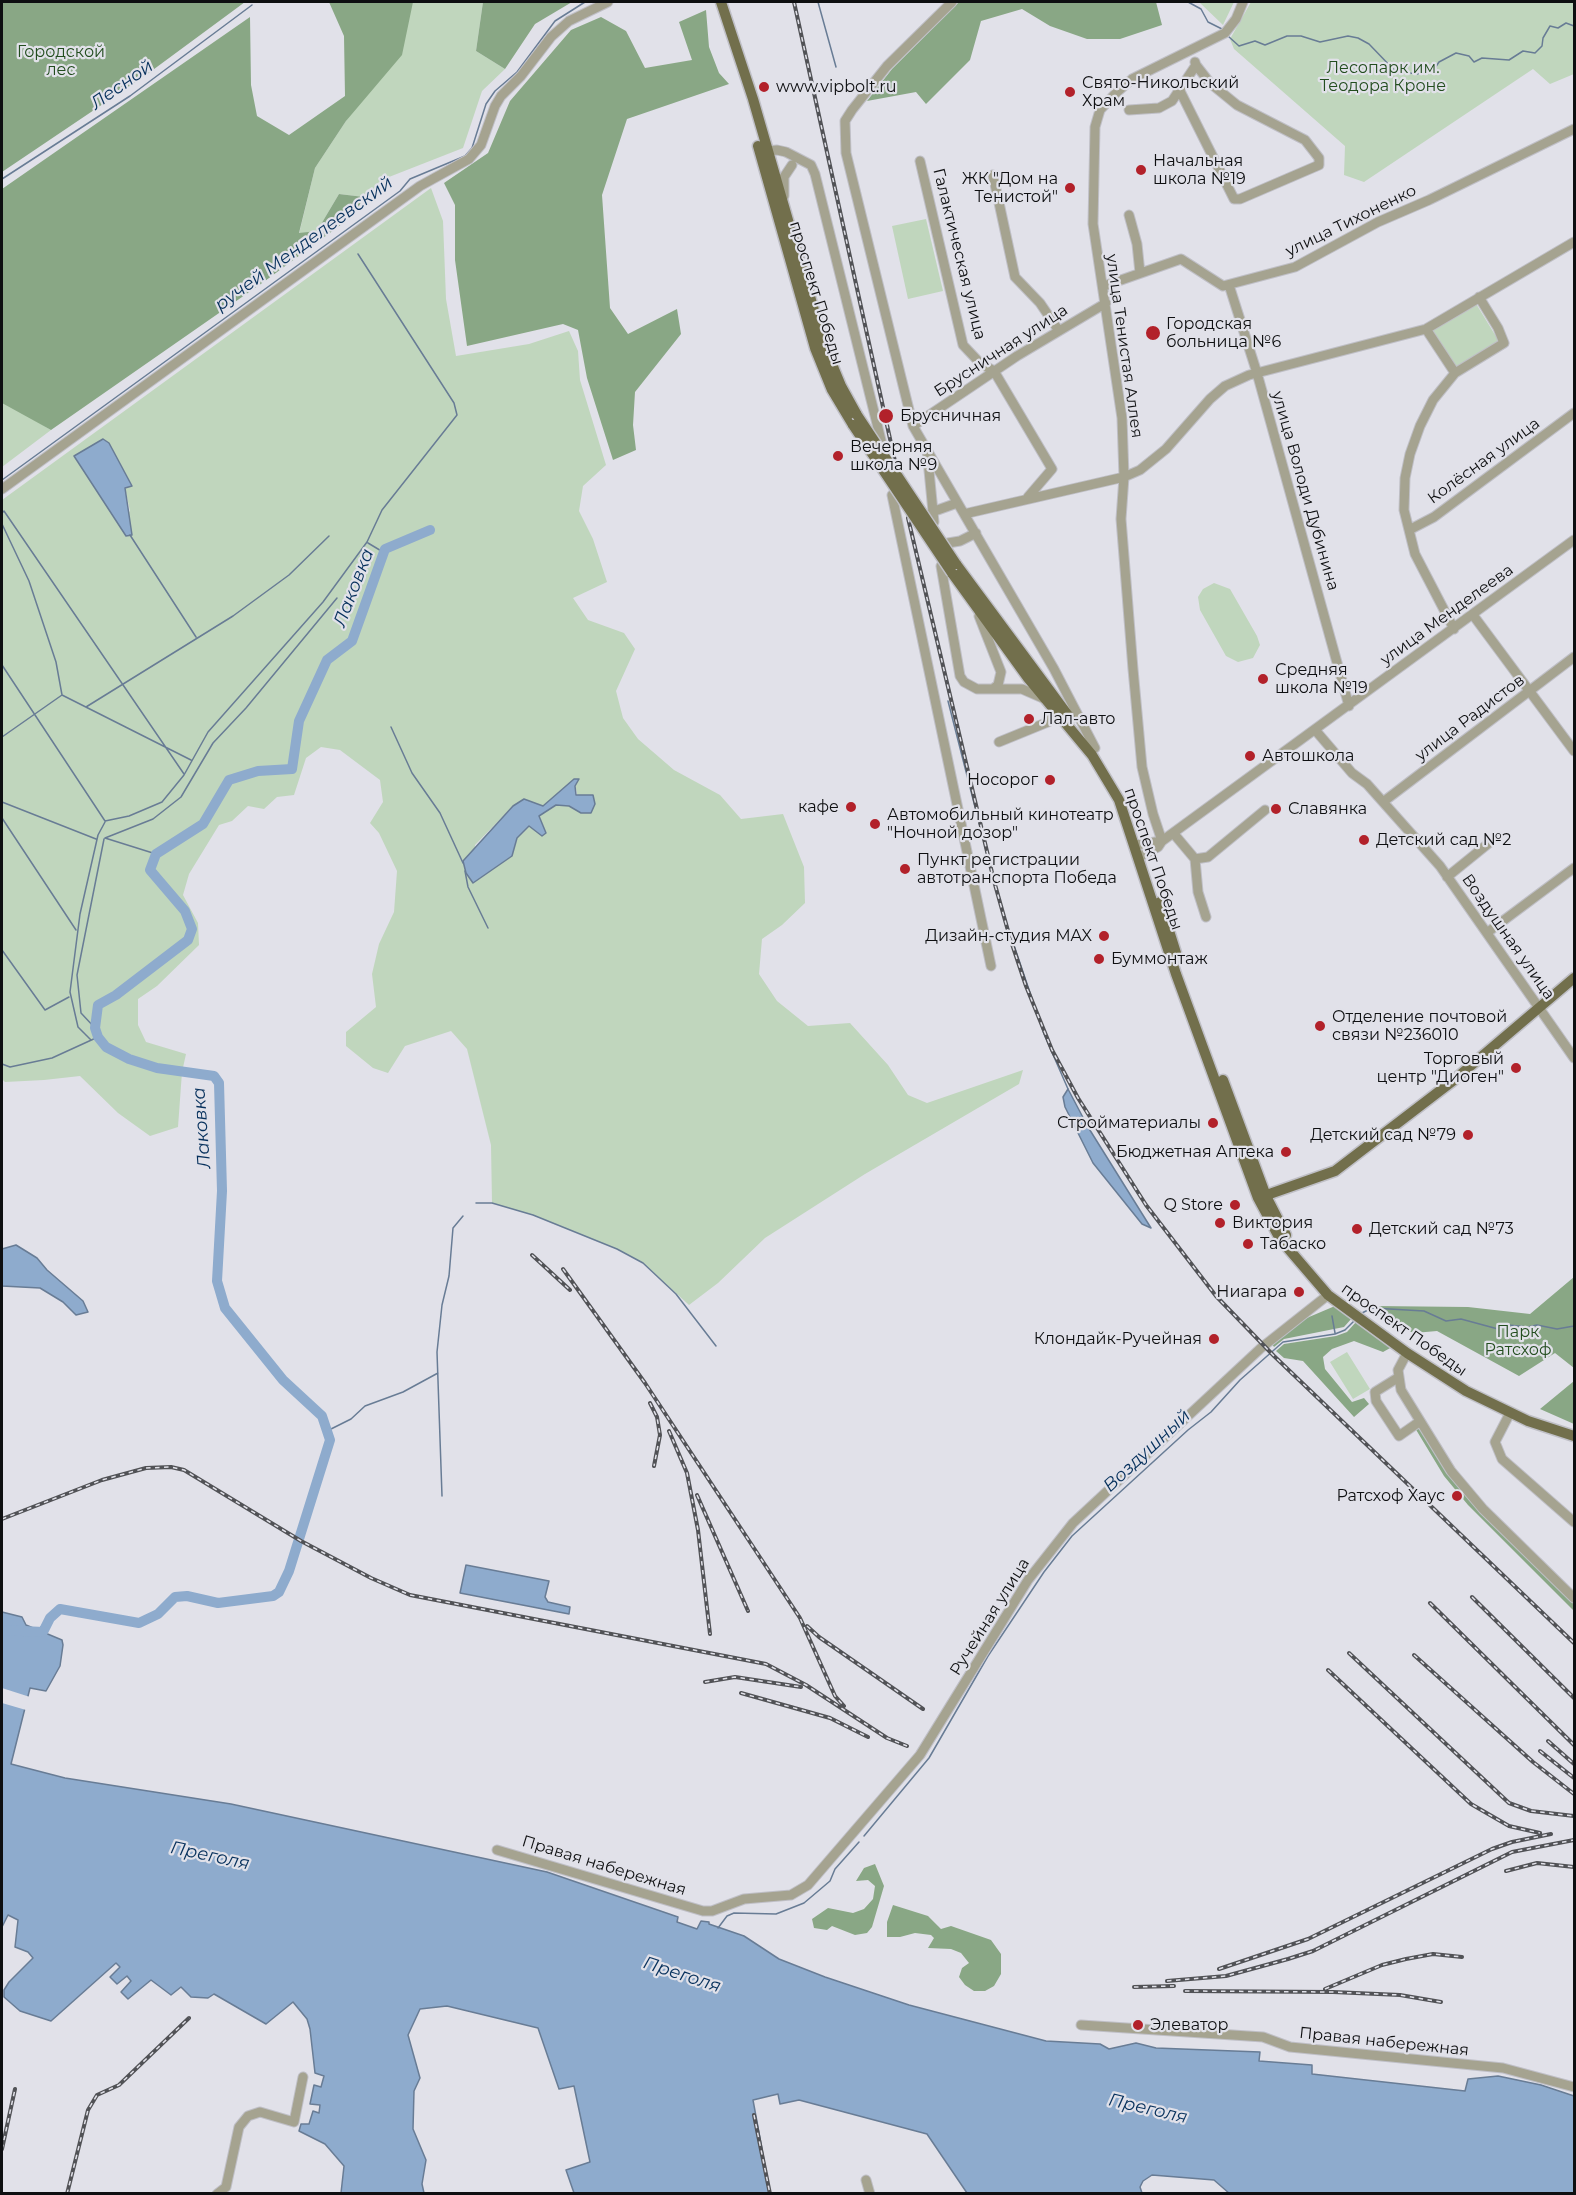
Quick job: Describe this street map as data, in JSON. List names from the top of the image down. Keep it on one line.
{"streets":{"main road":["проспект Победы"],"street":["улица Тихоненко","Галактическая улица","улица Тенистая Аллея","Брусничная улица","Колёсная улица","улица Володи Дубинина","улица Менделеева","улица Радистов","Воздушная улица","Ручейная улица","Правая набережная"]},"crossings":[["улица Тихоненко","улица Володи Дубинина"],["Галактическая улица","Брусничная улица"],["проспект Победы","улица Менделеева"],["проспект Победы","Ручейная улица"],["улица Тенистая Аллея","Брусничная улица"],["улица Тенистая Аллея","улица Менделеева"],["улица Володи Дубинина","улица Менделеева"],["улица Менделеева","Воздушная улица"],["улица Радистов","Воздушная улица"],["Ручейная улица","Правая набережная"]],"water":["Лесной","ручей Менделеевский","Лаковка","Воздушный","Преголя"],"parks":["Городской лес","Лесопарк им. Теодора Кроне","Парк Ратсхоф"],"places":["www.vipbolt.ru","Свято-Никольский Храм","Начальная школа №19","ЖК \"Дом на Тенистой\"","Городская больница №6","Брусничная","Вечерняя школа №9","Средняя школа №19","Лал-авто","Автошкола","Носорог","кафе","Славянка","Автомобильный кинотеатр \"Ночной дозор\"","Детский сад №2","Пункт регистрации автотранспорта Победа","Дизайн-студия МAX","Буммонтаж","Отделение почтовой связи №236010","Торговый центр \"Диоген\"","Стройматериалы","Детский сад №79","Бюджетная Аптека","Q Store","Виктория","Детский сад №73","Табаско","Ниагара","Клондайк-Ручейная","Ратсхоф Хаус","Элеватор"]}
